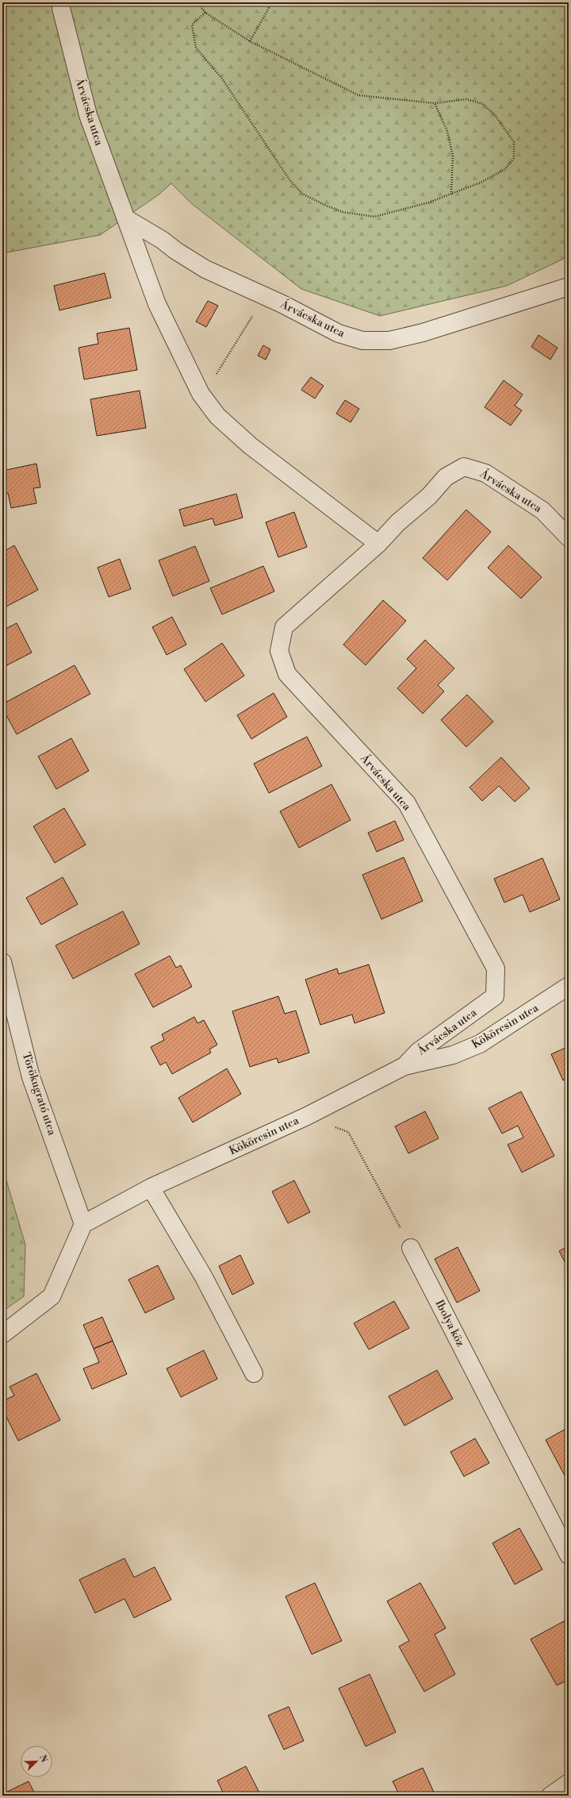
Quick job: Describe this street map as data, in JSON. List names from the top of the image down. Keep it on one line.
{"streets":{"street":["Árvácska utca","Kökörcsin utca","Törökugrató utca","Ibolya köz"]},"crossings":[["Árvácska utca","Kökörcsin utca"],["Kökörcsin utca","Törökugrató utca"]],"north":"top right"}
